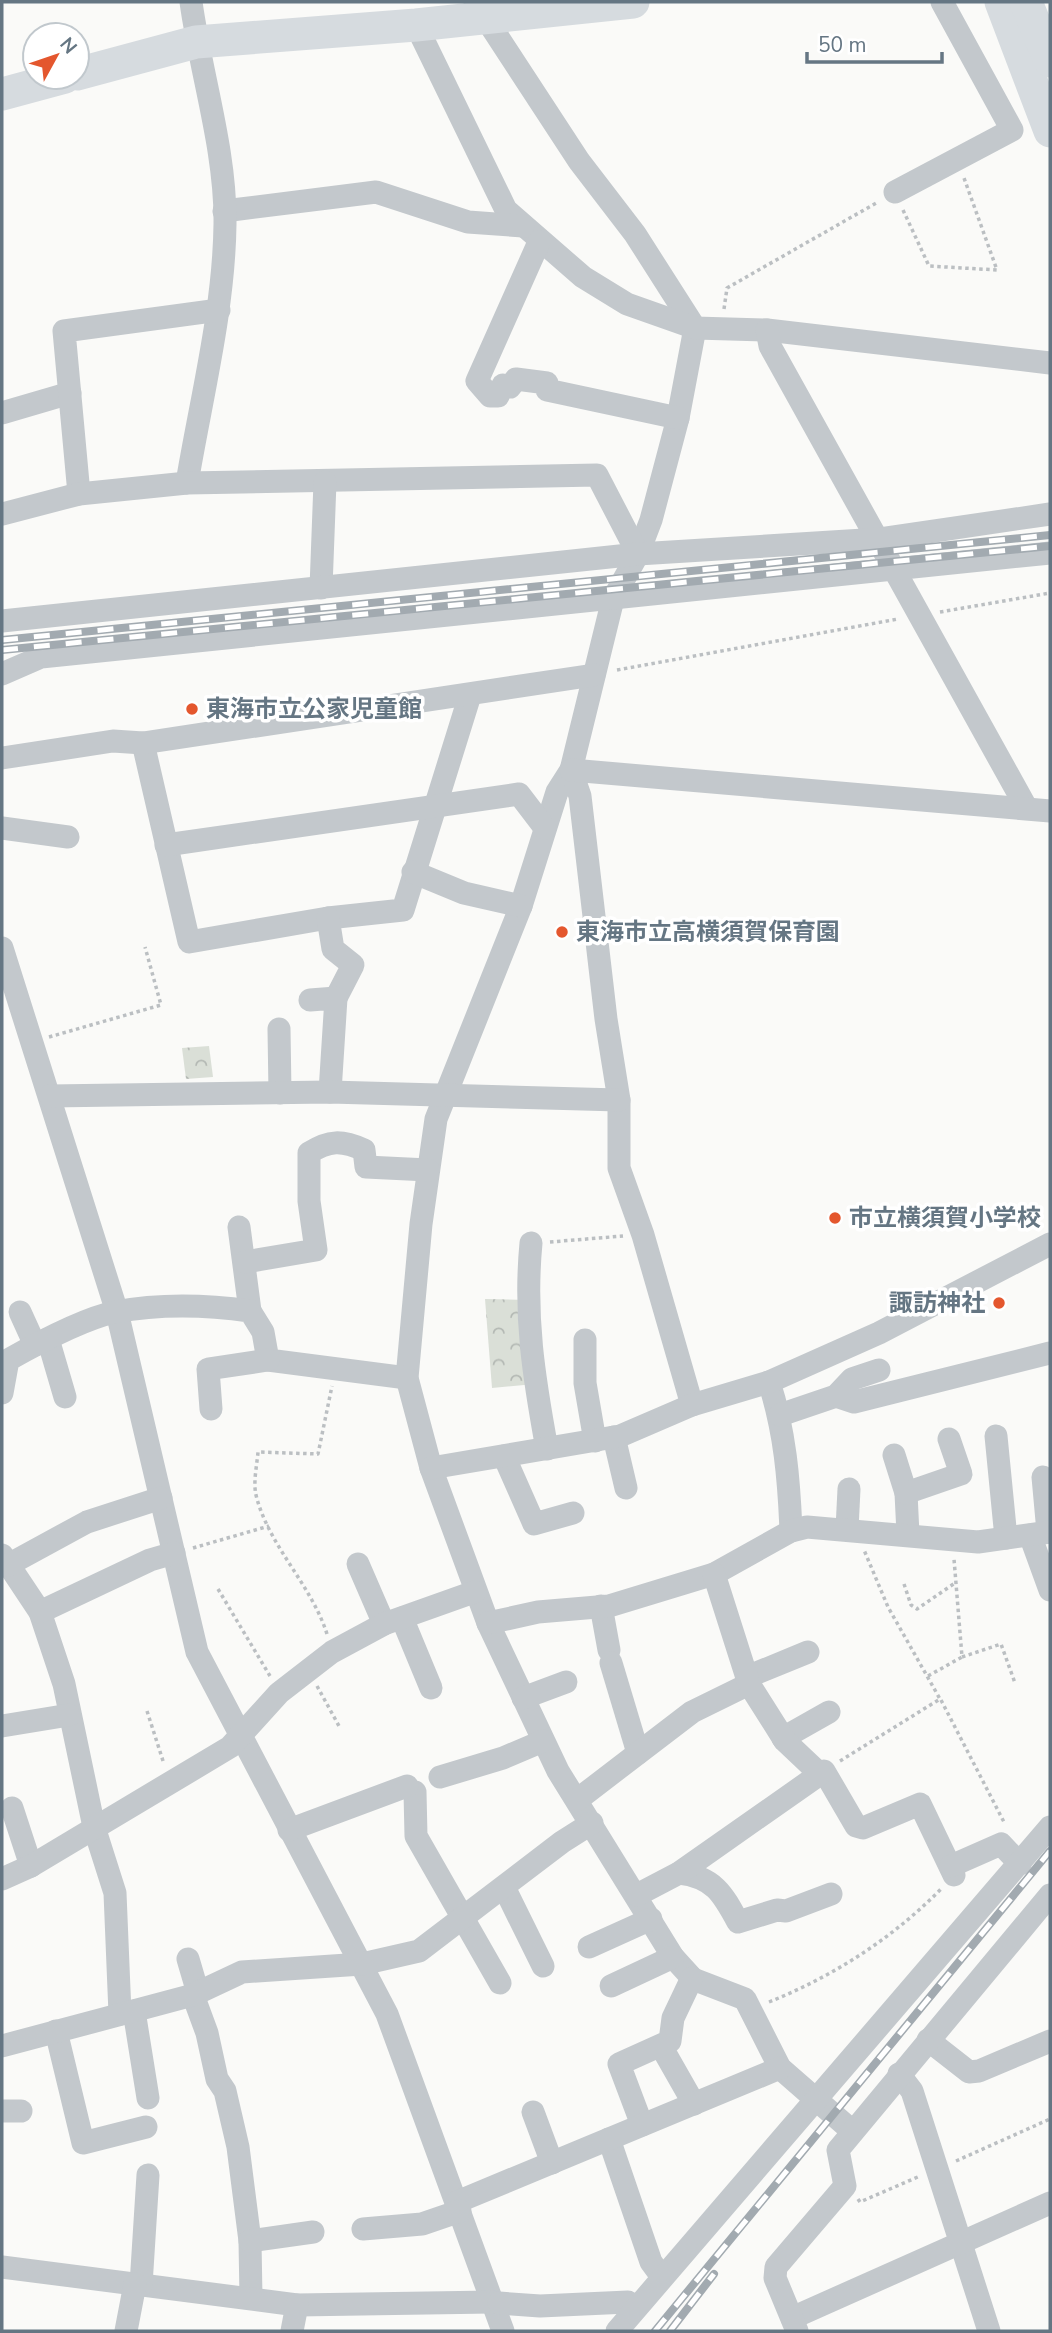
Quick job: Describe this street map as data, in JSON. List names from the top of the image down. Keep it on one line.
{"places":["東海市立公家児童館","東海市立高横須賀保育園","市立横須賀小学校","諏訪神社"],"scale_bar":"50 m","north":"top right"}
